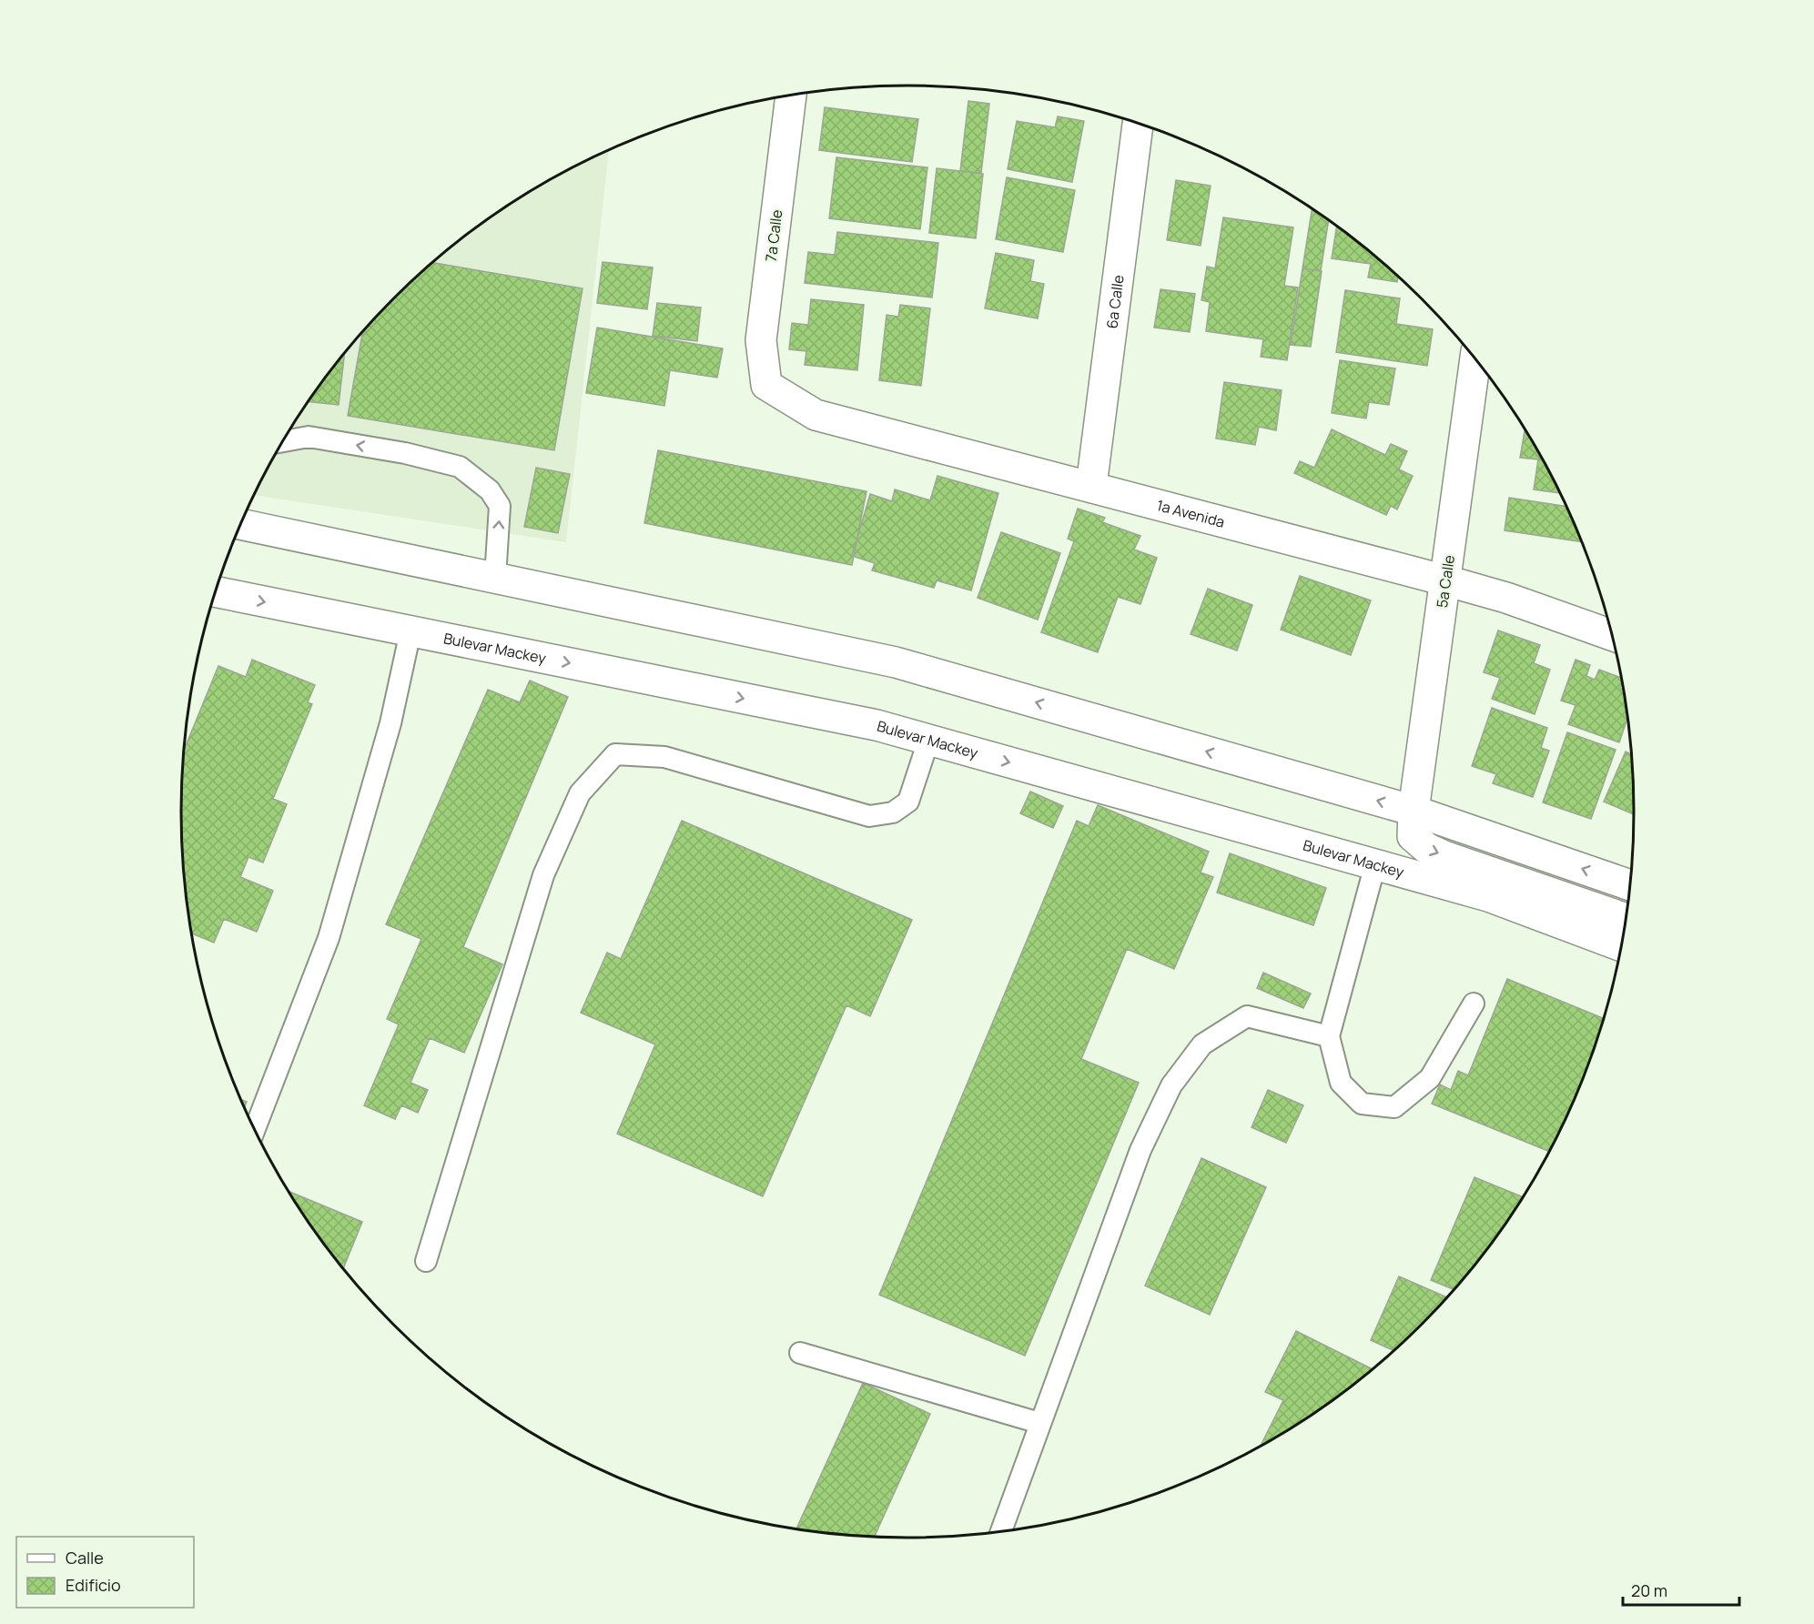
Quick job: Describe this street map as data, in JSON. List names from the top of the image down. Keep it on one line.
{"streets":{"main road":["7a Calle","6a Calle","1a Avenida","5a Calle","Bulevar Mackey"]},"crossings":[["7a Calle","1a Avenida"],["6a Calle","1a Avenida"],["1a Avenida","5a Calle"]],"legend":["Calle","Edificio"],"scale_bar":"20 m"}
